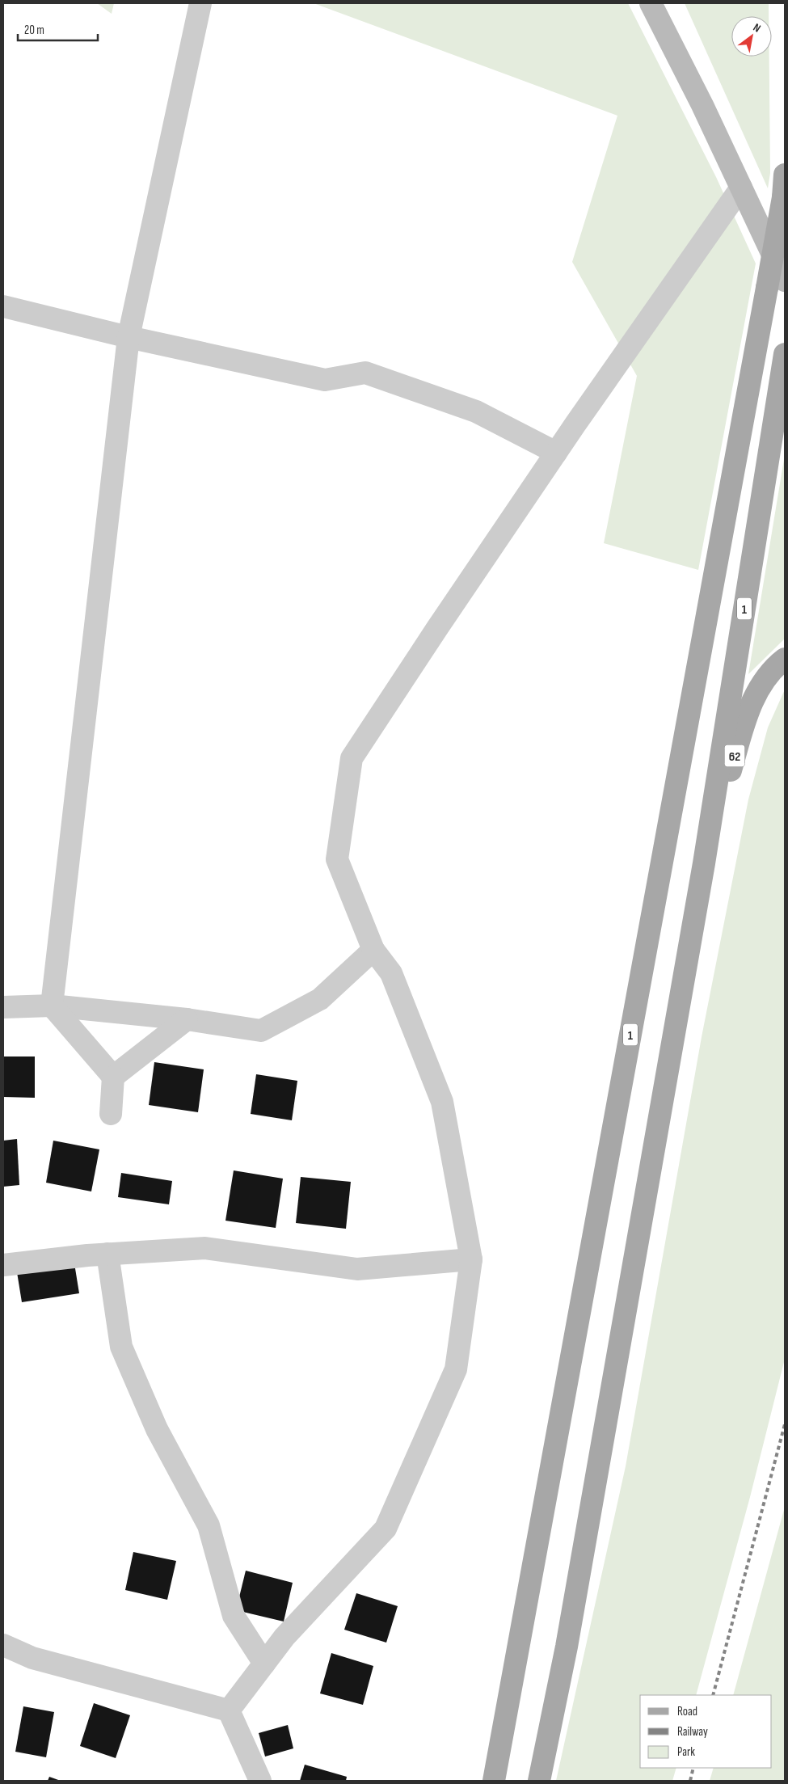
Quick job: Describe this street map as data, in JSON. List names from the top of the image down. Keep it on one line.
{"streets":{"main road":["1","62"]},"crossings":[["1","62"]],"legend":["Road","Railway","Park"],"scale_bar":"20 m","north":"top right"}
